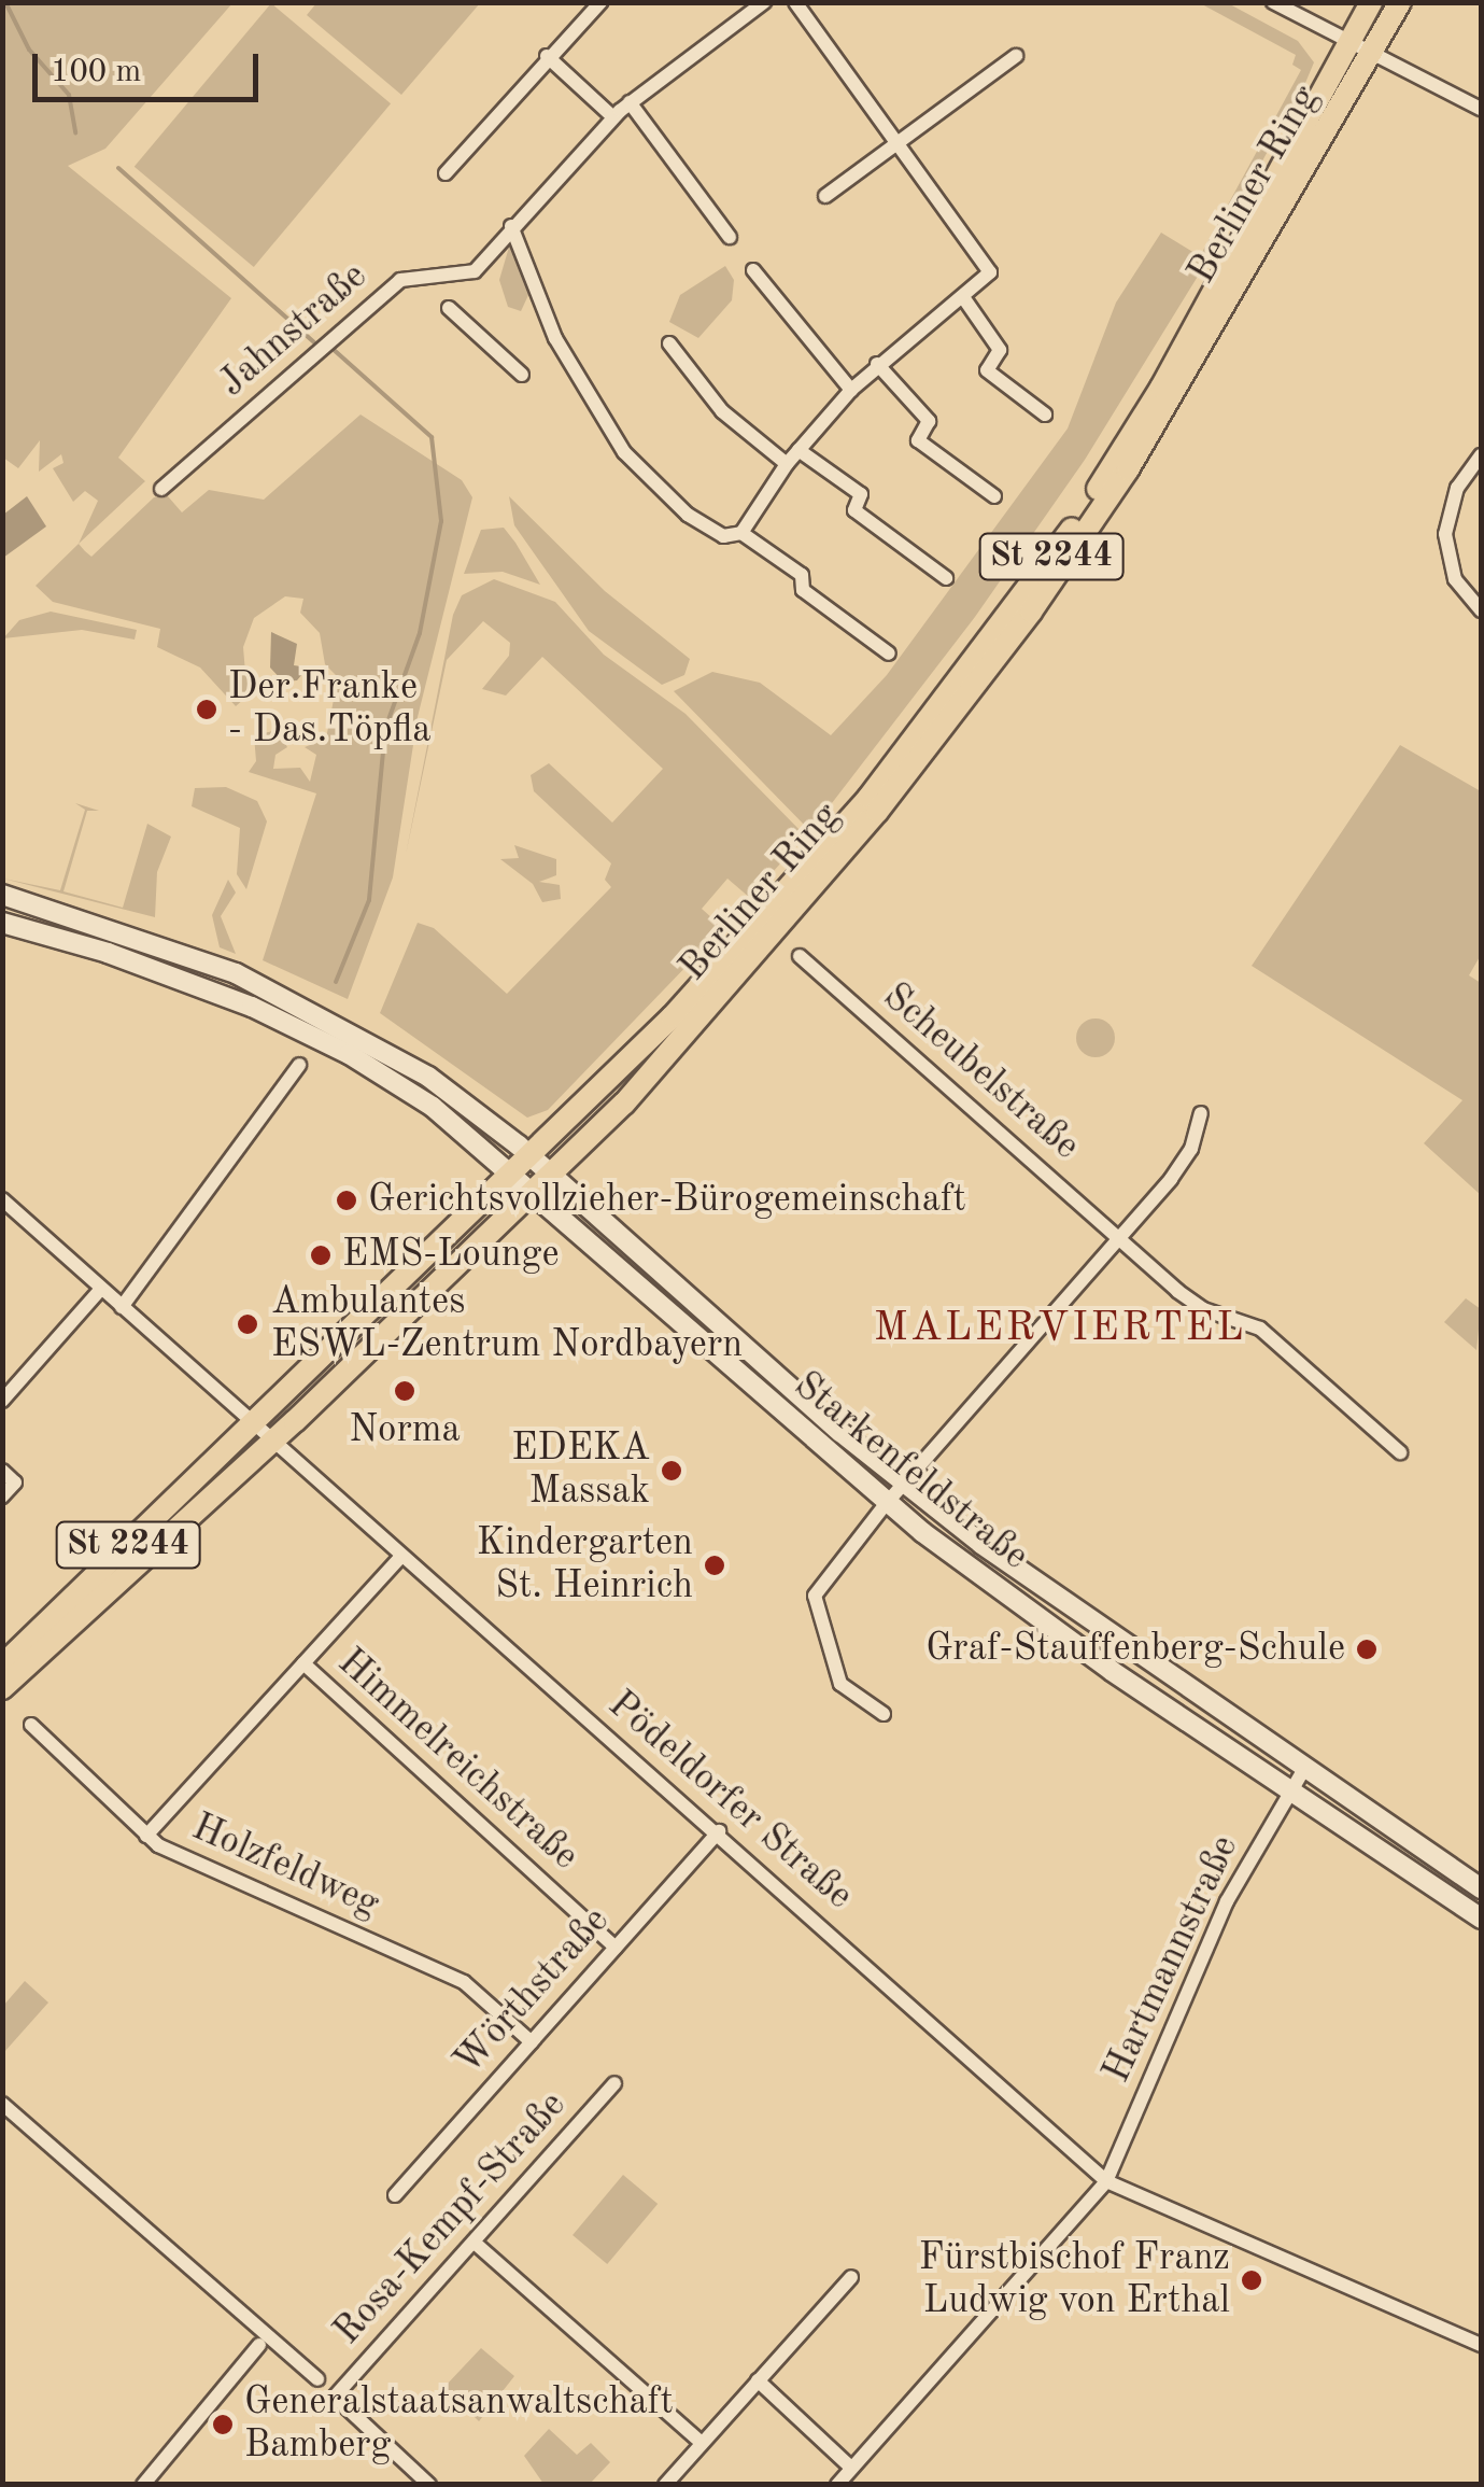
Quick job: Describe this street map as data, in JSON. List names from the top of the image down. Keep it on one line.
{"streets":{"main road":["Berliner Ring","St 2244"],"street":["Jahnstraße","Scheubelstraße","Starkenfeldstraße","Himmelreichstraße","Pödeldorfer Straße","Holzfeldweg","Hartmannstraße","Wörthstraße","Rosa-Kempf-Straße"]},"crossings":[["Berliner Ring","Starkenfeldstraße"],["Berliner Ring","Pödeldorfer Straße"],["Starkenfeldstraße","Hartmannstraße"],["Himmelreichstraße","Wörthstraße"],["Pödeldorfer Straße","Hartmannstraße"],["Pödeldorfer Straße","Wörthstraße"],["Holzfeldweg","Wörthstraße"]],"districts":["MALERVIERTEL"],"places":["Der.Franke - Das.Töpfla","Gerichtsvollzieher-Bürogemeinschaft","EMS-Lounge","Ambulantes ESWL-Zentrum Nordbayern","Norma","EDEKA Massak","Kindergarten St. Heinrich","Graf-Stauffenberg-Schule","Fürstbischof Franz Ludwig von Erthal","Generalstaatsanwaltschaft Bamberg"],"scale_bar":"100 m"}
